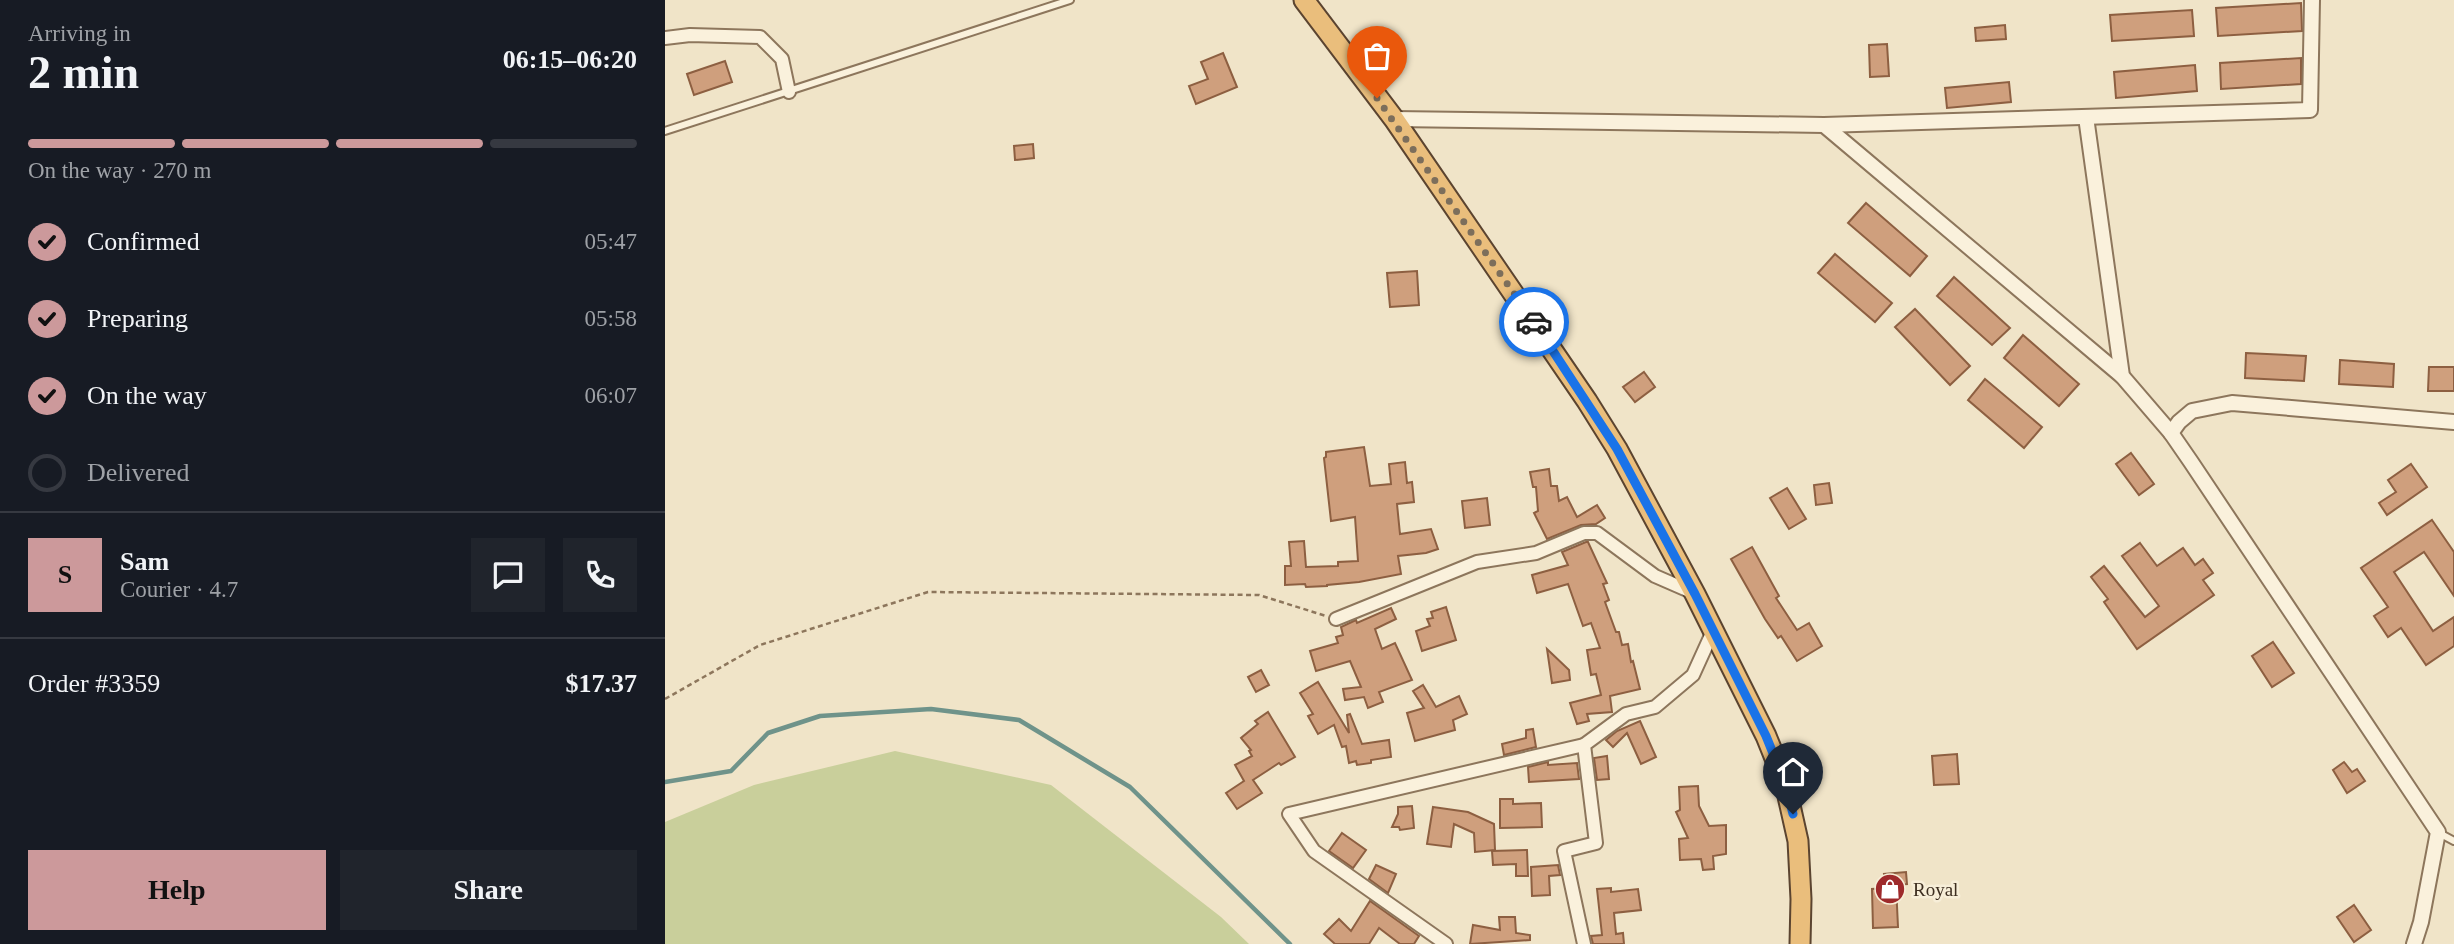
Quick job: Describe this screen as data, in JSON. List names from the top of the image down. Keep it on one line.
{"places":{"shop":["Royal"]},"page":{"heading":["2 min","Arriving in","06:15–06:20"],"panel":["Sam","Courier · 4.7","Order #3359","$17.37"],"bar":"On the way · 270 m","list":[["Confirmed","05:47"],["Preparing","05:58"],["On the way","06:07"],"Delivered"],"round":"S","buttons":["Help","Share"]}}
